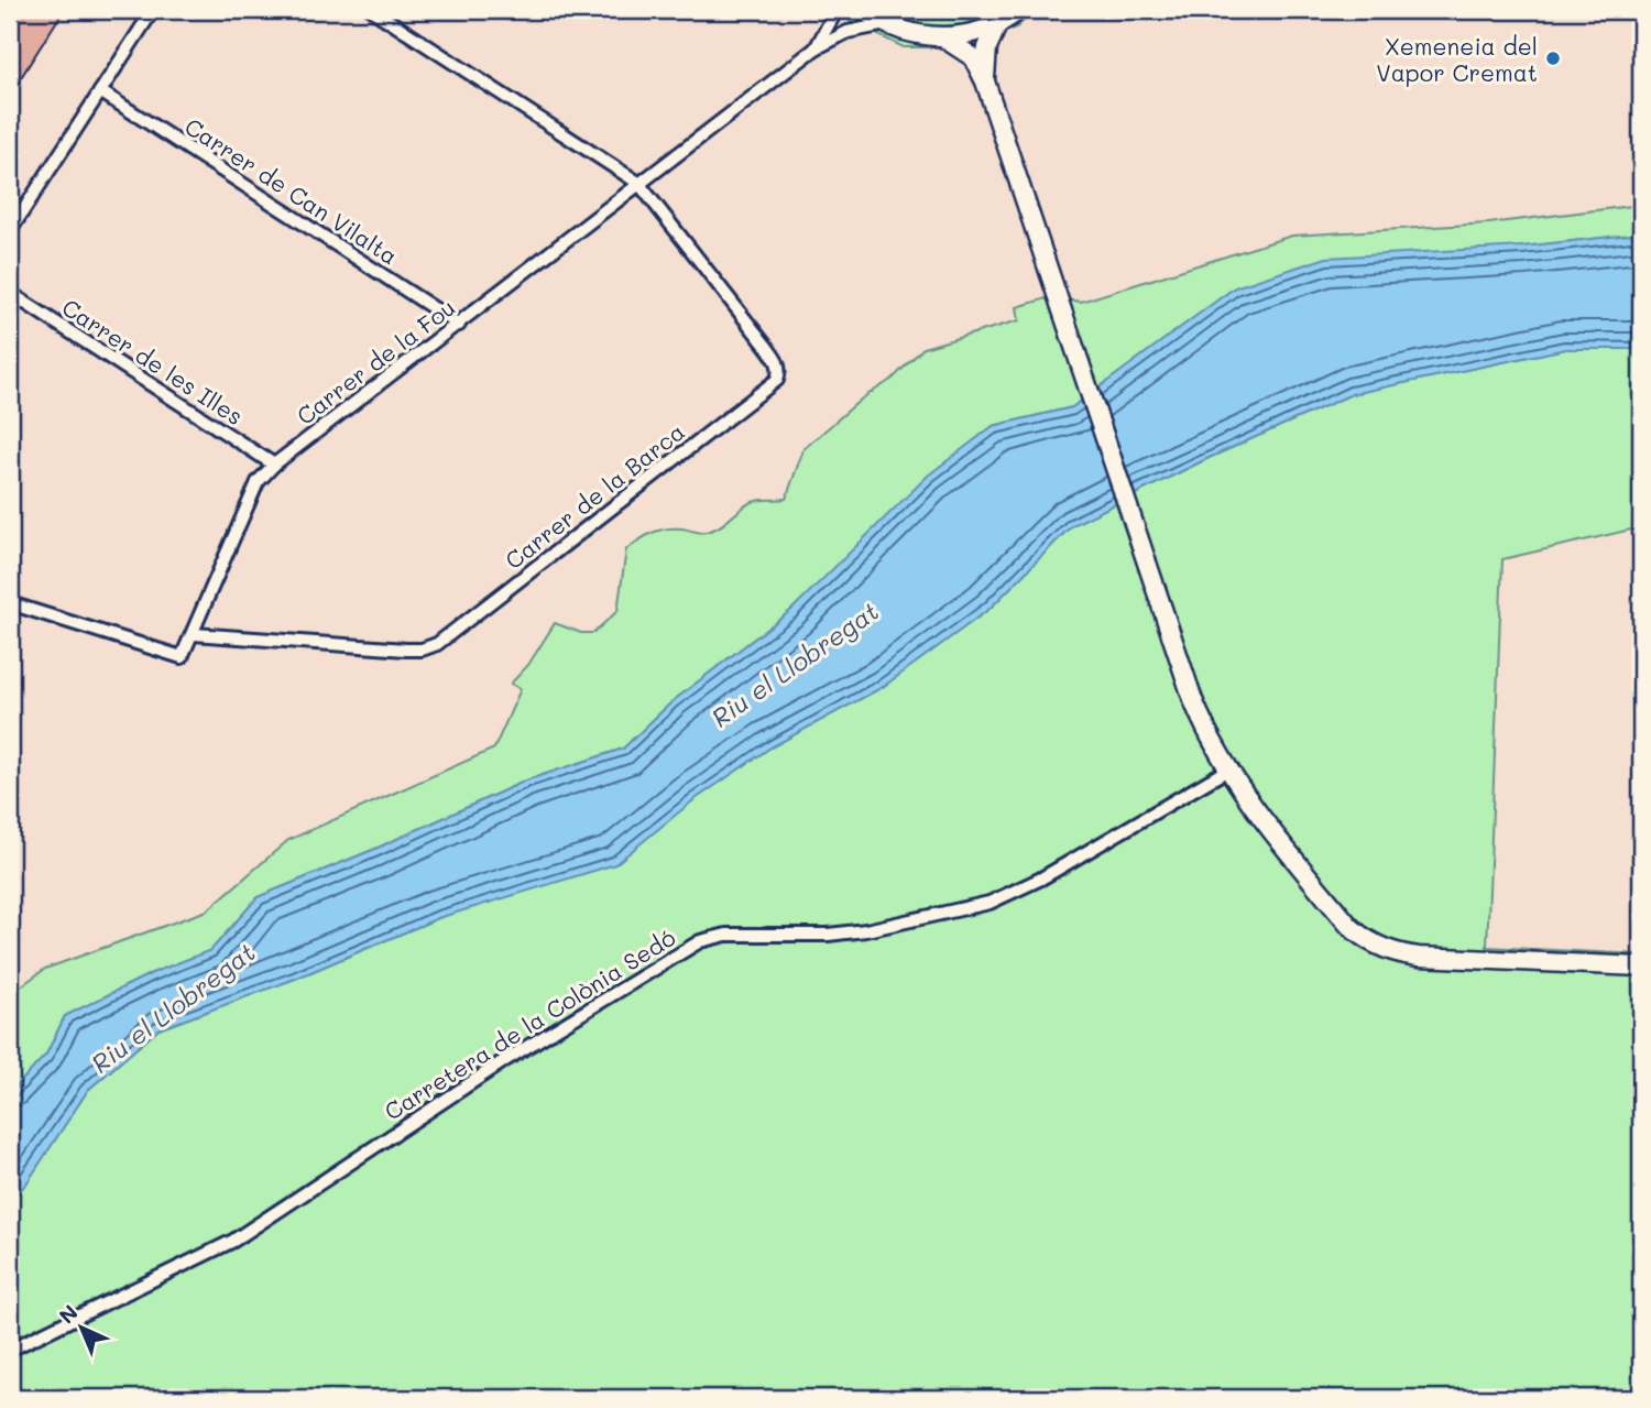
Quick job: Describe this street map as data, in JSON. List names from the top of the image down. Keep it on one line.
{"streets":{"street":["Carrer de Can Vilalta","Carrer de les Illes","Carrer de la Fou","Carrer de la Barca","Carretera de la Colònia Sedó"]},"crossings":[["Carrer de Can Vilalta","Carrer de la Fou"],["Carrer de les Illes","Carrer de la Fou"],["Carrer de la Fou","Carrer de la Barca"]],"water":["Riu el Llobregat"],"places":["Xemeneia del Vapor Cremat"],"north":"top left"}
